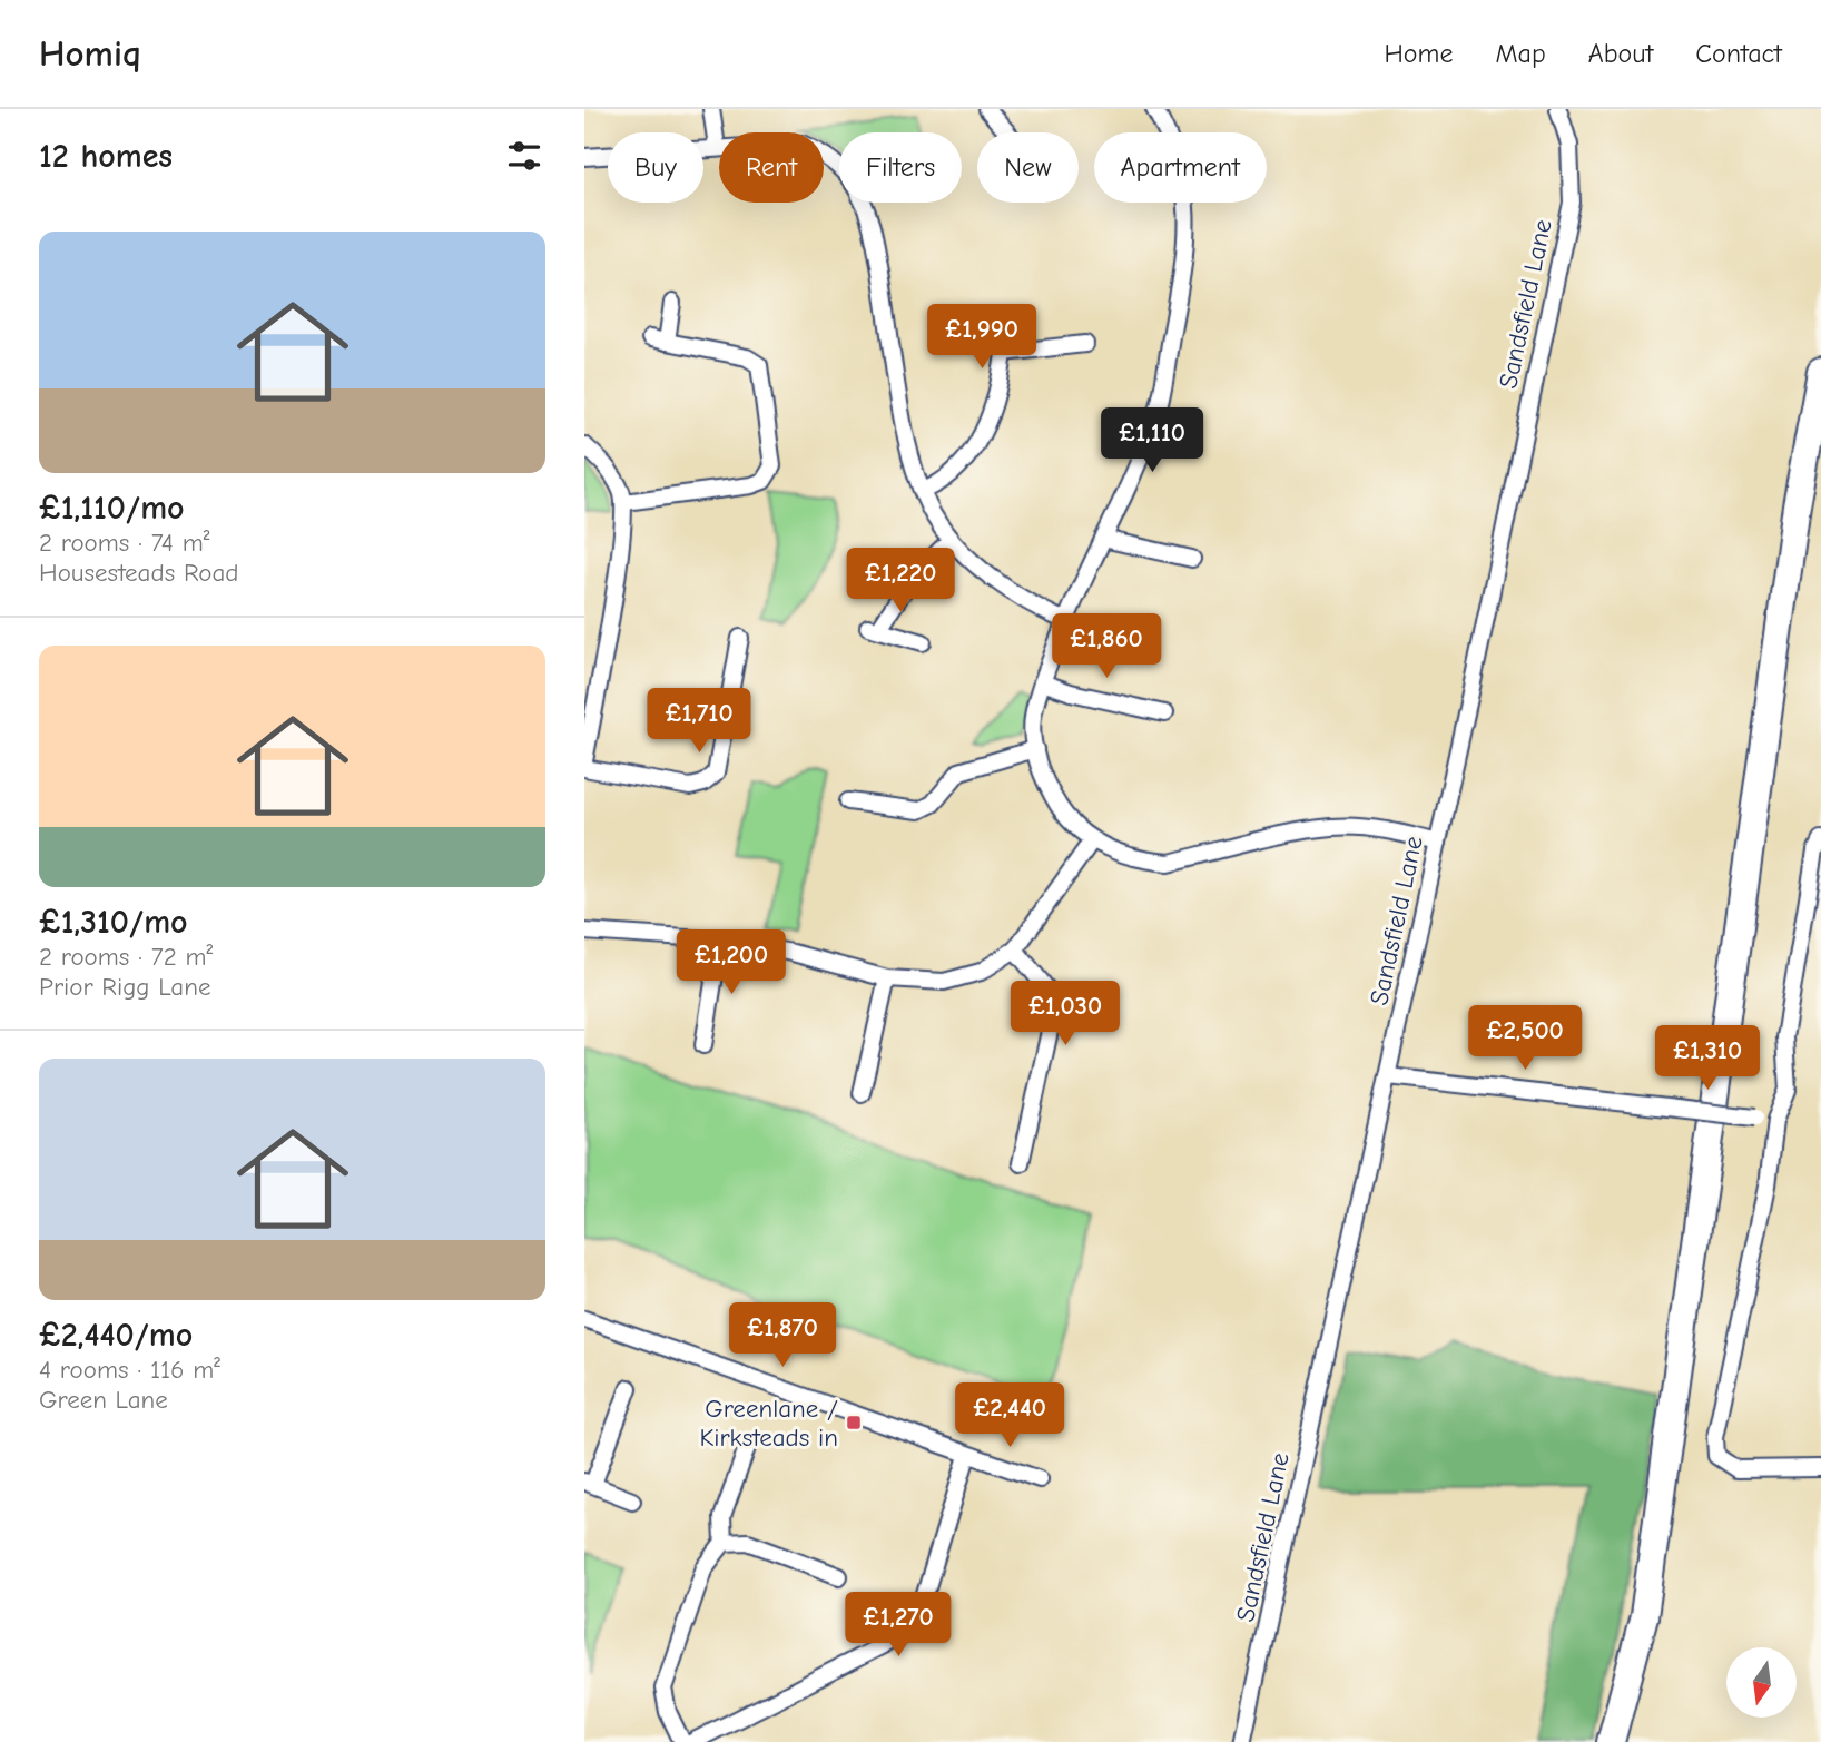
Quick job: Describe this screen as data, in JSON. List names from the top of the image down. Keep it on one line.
{"streets":{"street":["Sandsfield Lane"]},"places":{"transit":["Greenlane / Kirksteads in"]},"north":"bottom","page":{"header":"Homiq","nav":["Home","Map","About","Contact"],"heading":"12 homes","chip":["Buy","Rent","Filters","New","Apartment"],"list":[{"name":"£1,110/mo","note":"2 rooms · 74 m² · Housesteads Road"},{"name":"£1,310/mo","note":"2 rooms · 72 m² · Prior Rigg Lane"},{"name":"£2,440/mo","note":"4 rooms · 116 m² · Green Lane"}],"price":["£1,990","£1,110","£1,220","£1,860","£1,710","£1,200","£1,030","£2,500","£1,310","£1,870","£2,440","£1,270"]}}
